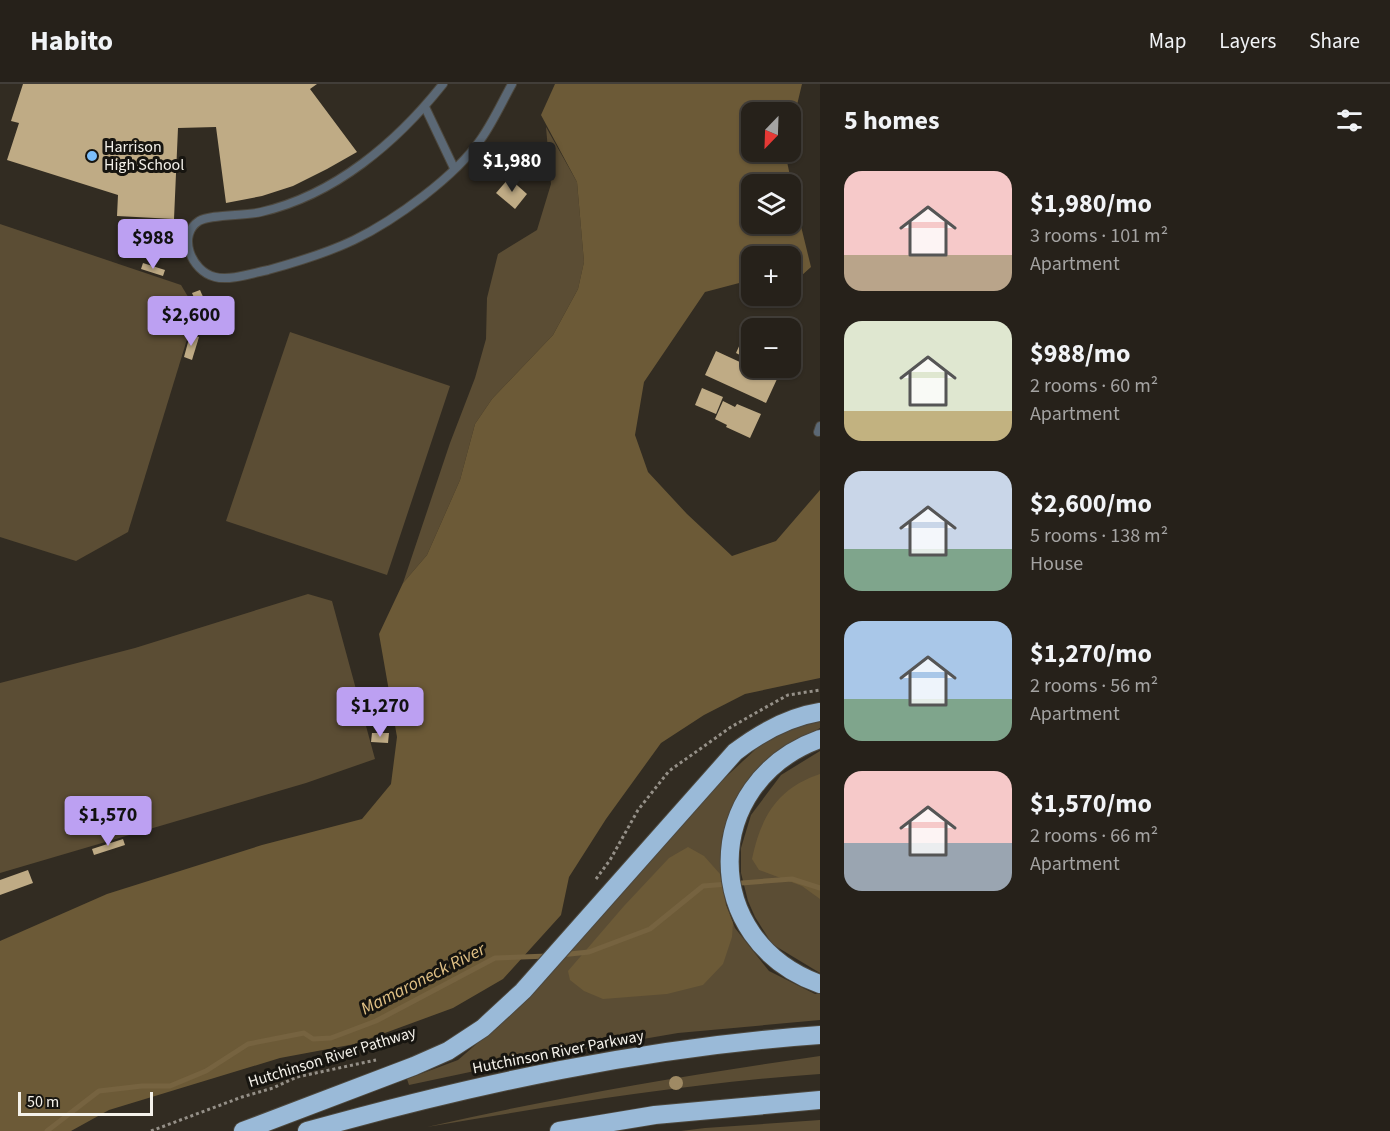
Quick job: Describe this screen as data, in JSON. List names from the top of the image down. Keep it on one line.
{"streets":{"highway":["Hutchinson River Parkway"],"path":["Hutchinson River Pathway"]},"water":["Mamaroneck River"],"places":["Harrison High School"],"scale_bar":"50 m","north":"bottom left","page":{"header":"Habito","nav":["Map","Layers","Share"],"heading":"5 homes","map_buttons":["+","−"],"price":["$1,980","$988","$2,600","$1,270","$1,570"],"list":[{"name":"$1,980/mo","note":"3 rooms · 101 m² · Apartment"},{"name":"$988/mo","note":"2 rooms · 60 m² · Apartment"},{"name":"$2,600/mo","note":"5 rooms · 138 m² · House"},{"name":"$1,270/mo","note":"2 rooms · 56 m² · Apartment"},{"name":"$1,570/mo","note":"2 rooms · 66 m² · Apartment"}],"scale":"50 m"}}
